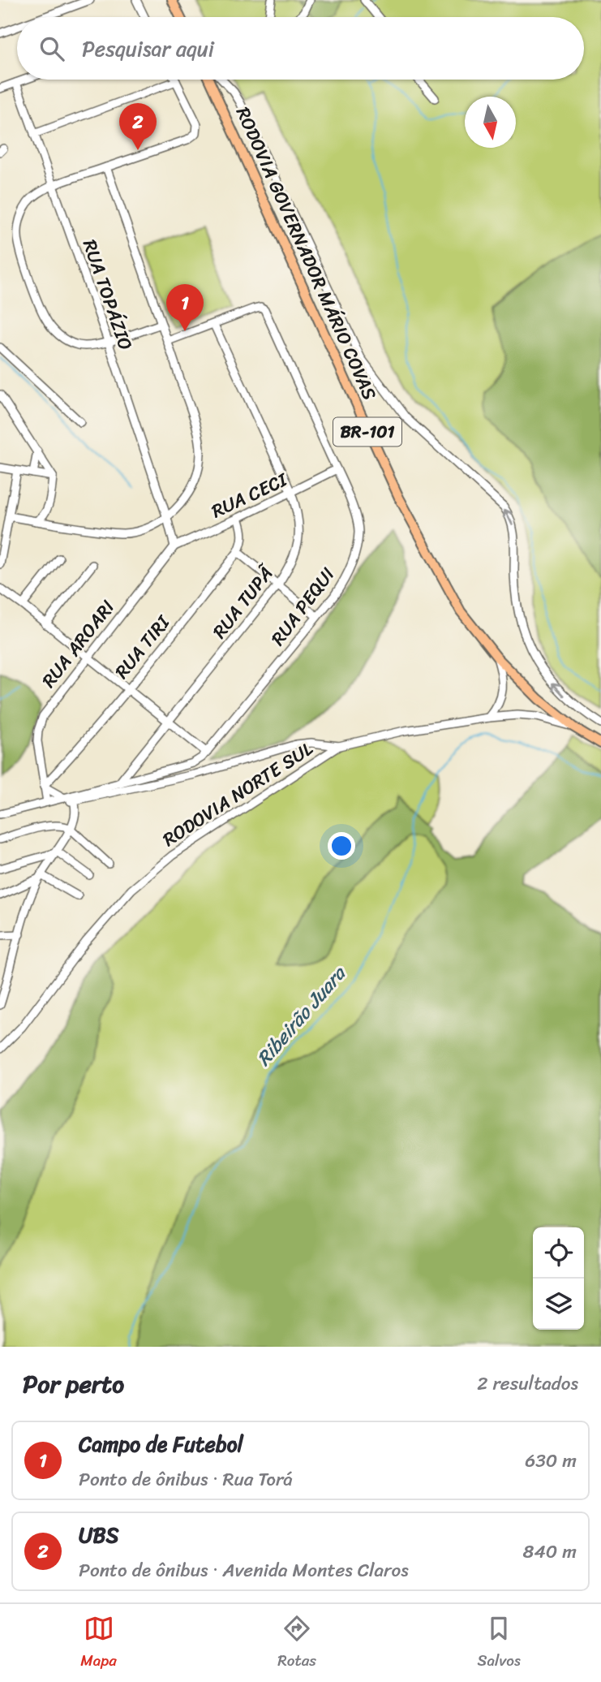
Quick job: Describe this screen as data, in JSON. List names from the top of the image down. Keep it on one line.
{"streets":{"main road":["RODOVIA GOVERNADOR MÁRIO COVAS","BR-101"],"street":["RUA TOPÁZIO","RUA CECI","RUA TUPÃ","RUA PEQUI","RUA AROARI","RUA TIRI","RODOVIA NORTE SUL"]},"crossings":[["RODOVIA GOVERNADOR MÁRIO COVAS","RODOVIA NORTE SUL"],["RUA CECI","RUA TUPÃ"],["RUA CECI","RUA PEQUI"],["RUA CECI","RUA AROARI"],["RUA TUPÃ","RUA PEQUI"],["RUA AROARI","RUA TIRI"]],"water":["Ribeirão Juara"],"north":"bottom","page":{"search":"Pesquisar aqui","pins":["2","1"],"heading":["Por perto","2 resultados"],"list":[{"mark":"1","name":"Campo de Futebol","note":"Ponto de ônibus · Rua Torá","value":"630 m"},{"mark":"2","name":"UBS","note":"Ponto de ônibus · Avenida Montes Claros","value":"840 m"}],"nav":["Mapa","Rotas","Salvos"]}}
